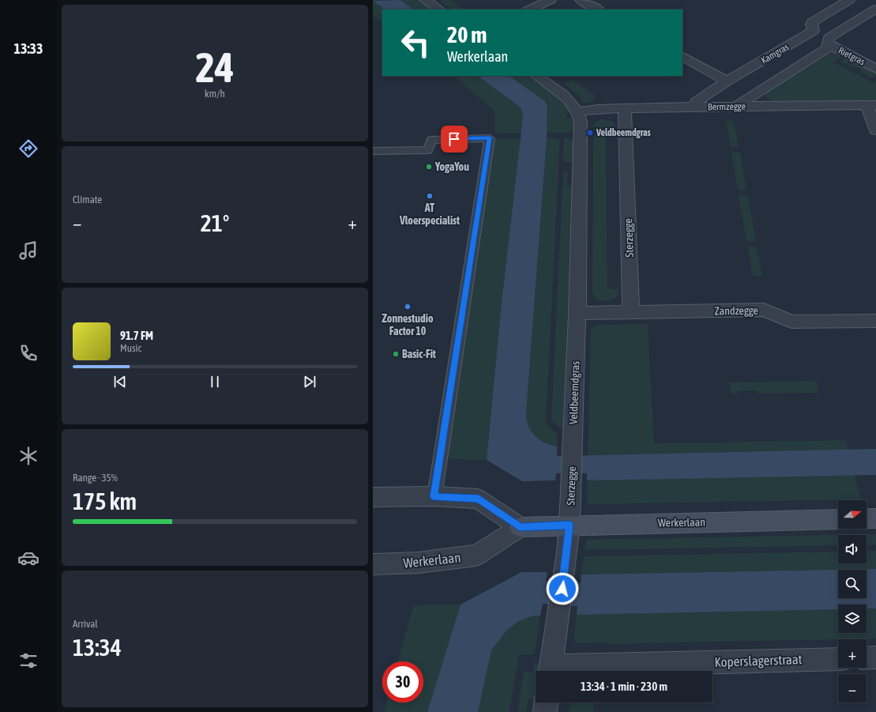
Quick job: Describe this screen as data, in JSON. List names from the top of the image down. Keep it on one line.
{"streets":{"street":["Kamgras","Rietgras","Bermzegge","Sterzegge","Zandzegge","Veldbeemdgras","Werkerlaan","Koperslagerstraat"]},"crossings":[["Kamgras","Rietgras"],["Kamgras","Bermzegge"],["Bermzegge","Sterzegge"],["Bermzegge","Veldbeemdgras"],["Sterzegge","Zandzegge"],["Sterzegge","Veldbeemdgras"],["Sterzegge","Werkerlaan"],["Sterzegge","Koperslagerstraat"]],"places":{"transit":["Veldbeemdgras"],"other":["YogaYou","AT Vloerspecialist","Zonnestudio Factor 10","Basic-Fit"]},"north":"right","page":{"tabs":"13:33","tile":[["24","km/h"],"Climate",["Range · 35%","175 km"],["Arrival","13:34"]],"turn":["20 m","Werkerlaan"],"heat":["−","21°","+"],"song":["91.7 FM","Music"],"map_buttons":["+","−"],"limit":"30","trip":"13:34 · 1 min · 230 m"}}
